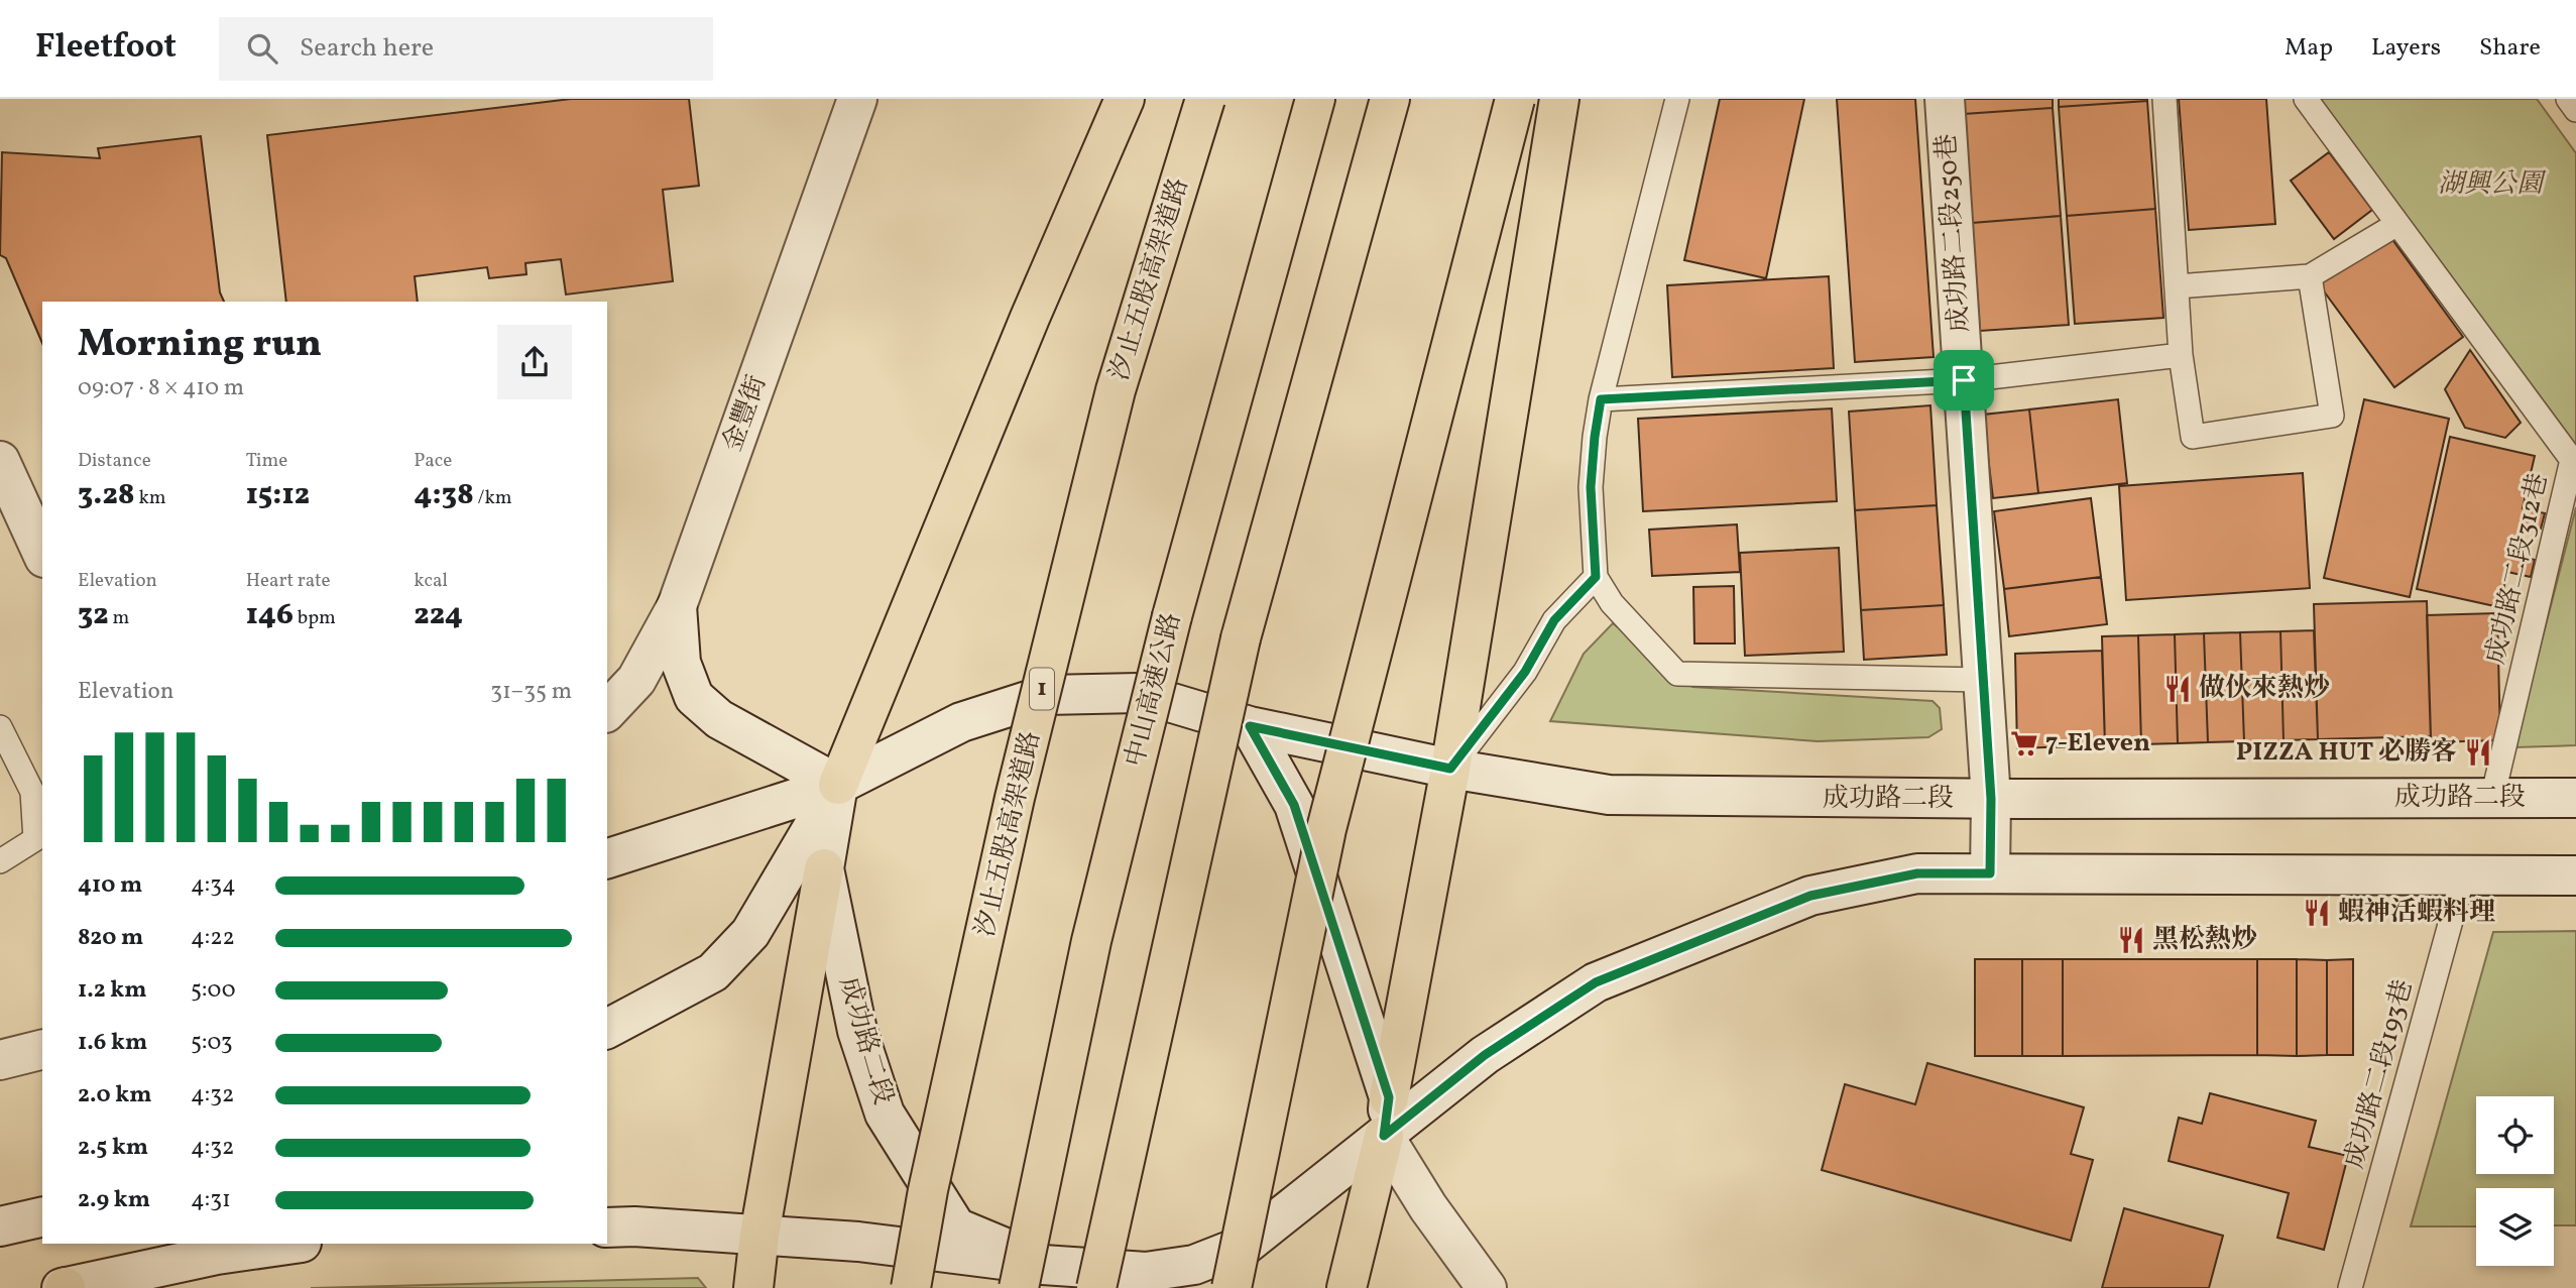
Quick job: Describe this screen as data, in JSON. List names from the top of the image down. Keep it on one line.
{"streets":{"highway":["汐止五股高架道路","1","中山高速公路"],"main road":["成功路二段250巷","金豐街","成功路二段"],"lane":["成功路二段312巷","成功路二段193巷"]},"crossings":[["成功路二段250巷","成功路二段"],["成功路二段312巷","成功路二段"],["中山高速公路","成功路二段"],["成功路二段","成功路二段193巷"]],"parks":["湖興公園"],"places":{"restaurant":["做伙來熱炒","PIZZA HUT 必勝客","蝦神活蝦料理","黑松熱炒"],"supermarket":["7-Eleven"]},"page":{"header":"Fleetfoot","search":"Search here","nav":["Map","Layers","Share"],"heading":["Morning run","09:07 · 8 × 410 m"],"stats":[["Distance","3.28 km"],["Time","15:12"],["Pace","4:38 /km"],["Elevation","32 m"],["Heart rate","146 bpm"],["kcal","224"]],"chart":["Elevation","31–35 m"],"list":[{"name":"410 m","note":"4:34"},{"name":"820 m","note":"4:22"},{"name":"1.2 km","note":"5:00"},{"name":"1.6 km","note":"5:03"},{"name":"2.0 km","note":"4:32"},{"name":"2.5 km","note":"4:32"},{"name":"2.9 km","note":"4:31"}]}}
